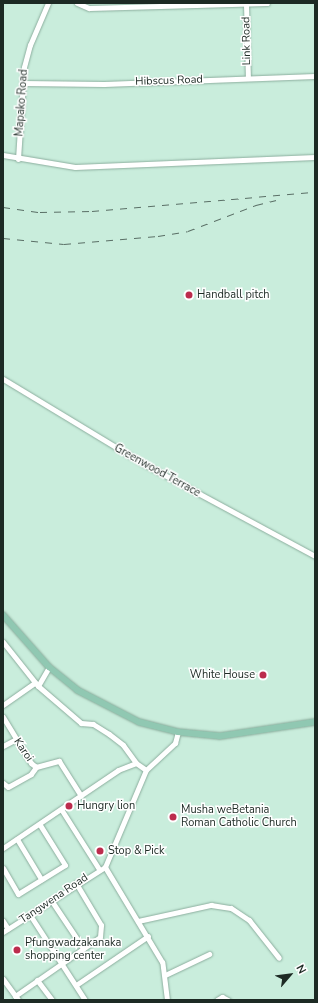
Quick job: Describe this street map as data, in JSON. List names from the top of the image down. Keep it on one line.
{"streets":{"street":["Link Road","Hibscus Road","Mapako Road","Greenwood Terrace","Karoi","Tangwena Road"]},"crossings":[["Link Road","Hibscus Road"],["Hibscus Road","Mapako Road"]],"places":["Handball pitch","White House","Hungry lion","Musha weBetania Roman Catholic Church","Stop & Pick","Pfungwadzakanaka shopping center"],"north":"top right"}
